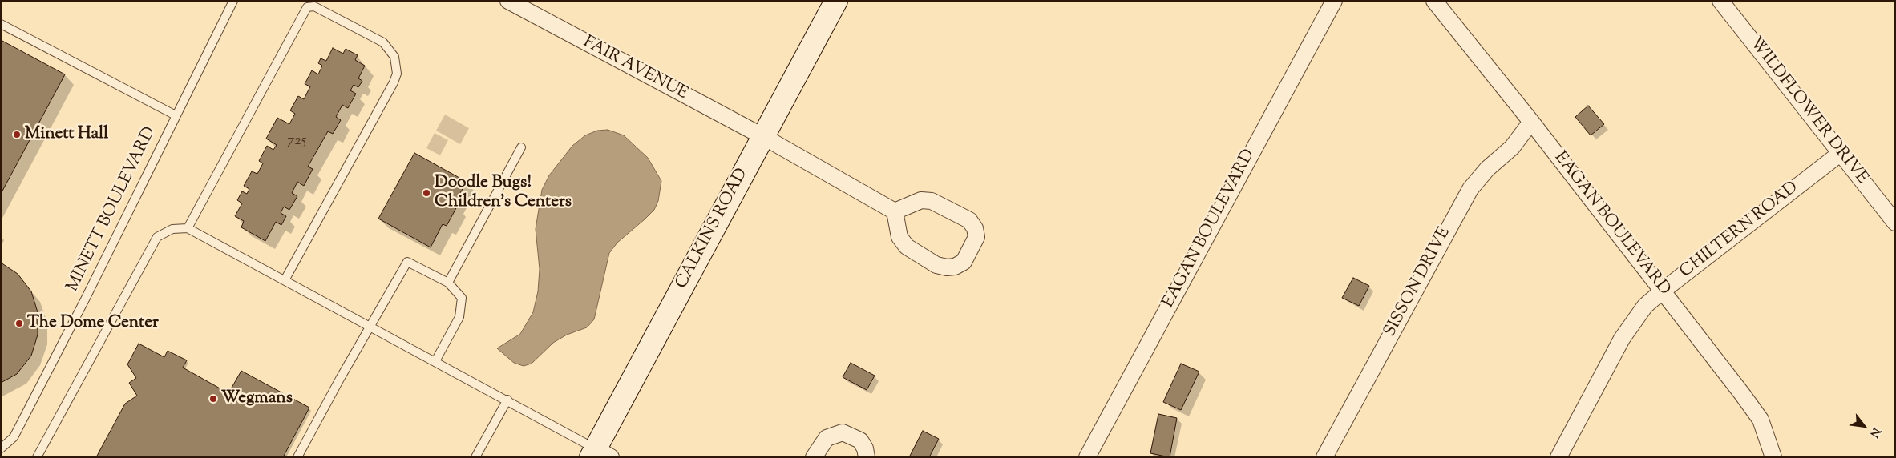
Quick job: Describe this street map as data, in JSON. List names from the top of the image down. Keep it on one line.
{"streets":{"main road":["CALKINS ROAD"],"street":["FAIR AVENUE","WILDFLOWER DRIVE","EAGAN BOULEVARD","CHILTERN ROAD","SISSON DRIVE"],"lane":["MINETT BOULEVARD"]},"crossings":[["FAIR AVENUE","CALKINS ROAD"],["WILDFLOWER DRIVE","CHILTERN ROAD"],["EAGAN BOULEVARD","CHILTERN ROAD"],["EAGAN BOULEVARD","SISSON DRIVE"]],"places":["Minett Hall","Doodle Bugs! Children's Centers","The Dome Center","Wegmans"],"house_numbers":["725"],"north":"bottom right"}
